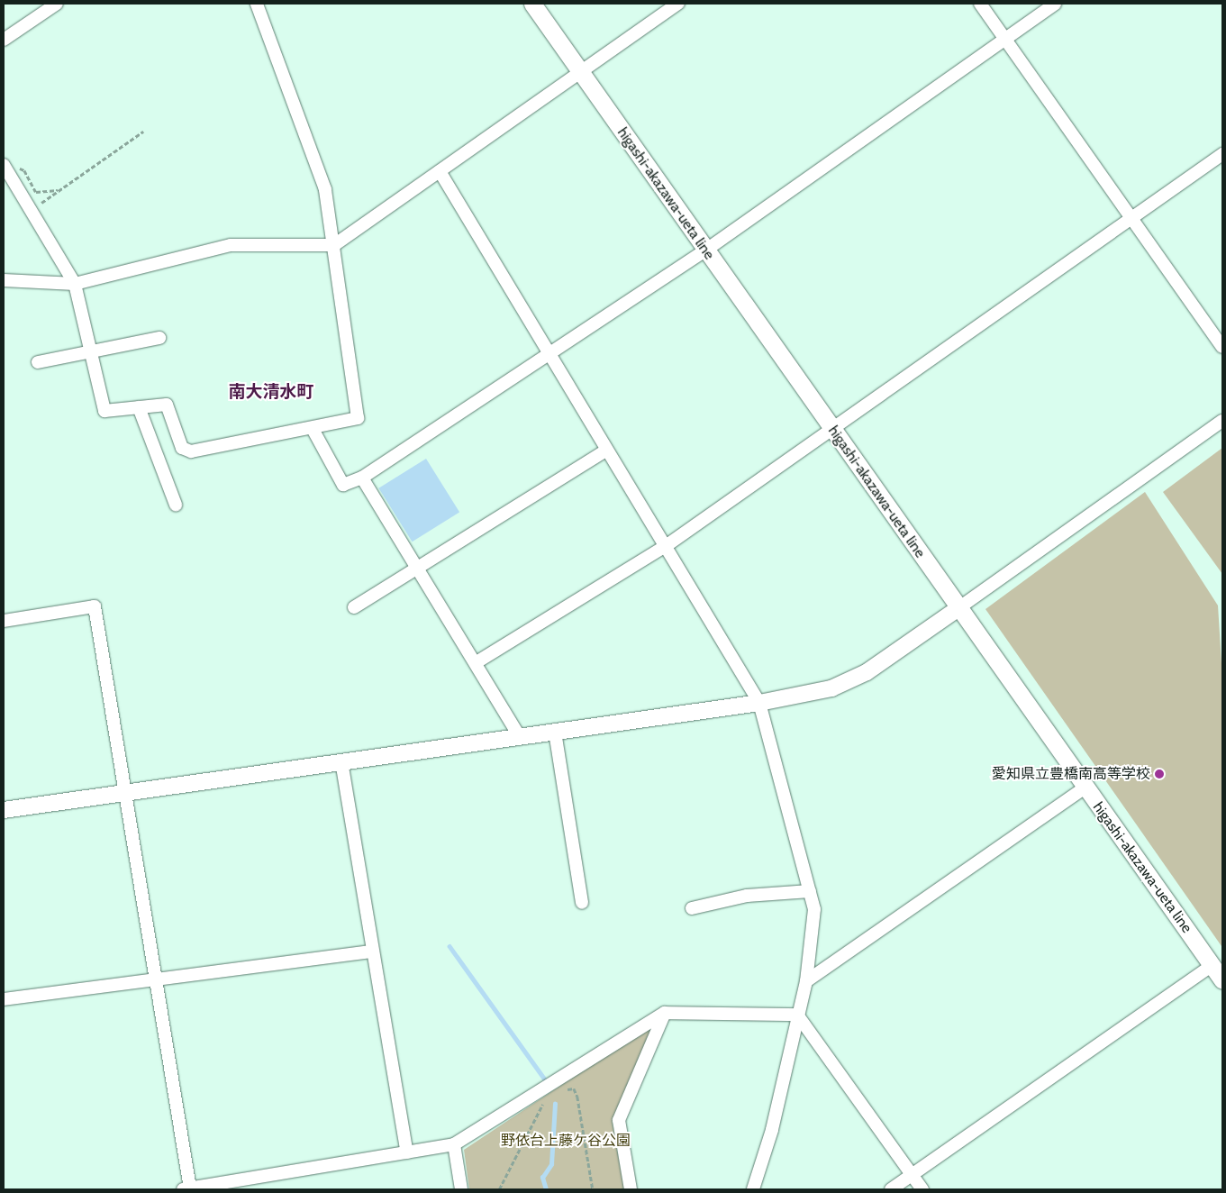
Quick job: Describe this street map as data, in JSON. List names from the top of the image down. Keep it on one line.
{"streets":{"main road":["higashi-akazawa-ueta line"]},"districts":["南大清水町"],"parks":["野依台上藤ケ谷公園"],"places":["愛知県立豊橋南高等学校"]}
